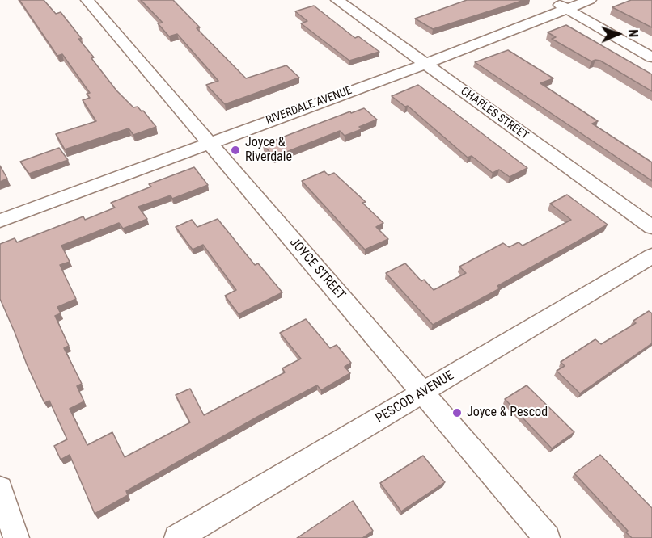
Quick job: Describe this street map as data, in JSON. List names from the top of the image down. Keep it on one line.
{"streets":{"street":["RIVERDALE AVENUE","CHARLES STREET","JOYCE STREET","PESCOD AVENUE"]},"crossings":[["RIVERDALE AVENUE","CHARLES STREET"],["RIVERDALE AVENUE","JOYCE STREET"],["JOYCE STREET","PESCOD AVENUE"]],"places":["Joyce & Riverdale","Joyce & Pescod"],"north":"right"}
